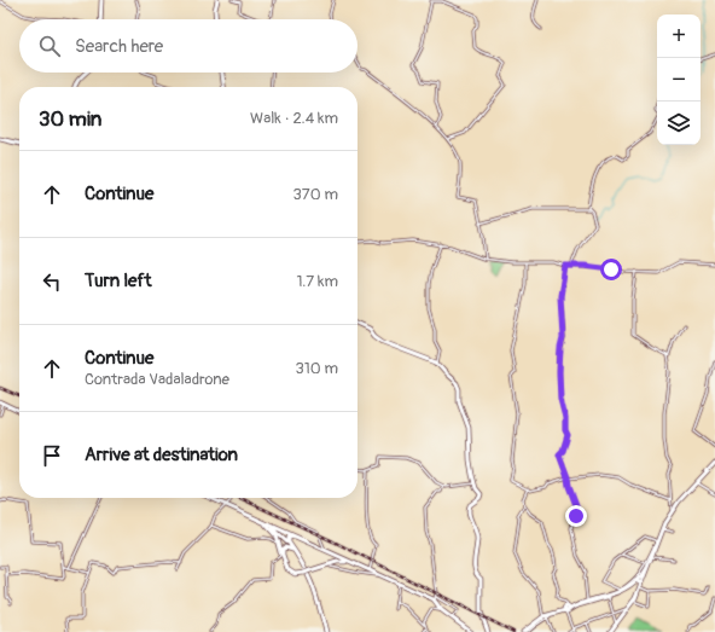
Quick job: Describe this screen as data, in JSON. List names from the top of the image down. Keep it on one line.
{"page":{"map_buttons":["+","−"],"search":"Search here","heading":["30 min","Walk · 2.4 km"],"list":[["Continue","370 m"],["Turn left","1.7 km"],["Continue","Contrada Vadaladrone","310 m"],"Arrive at destination"]}}
